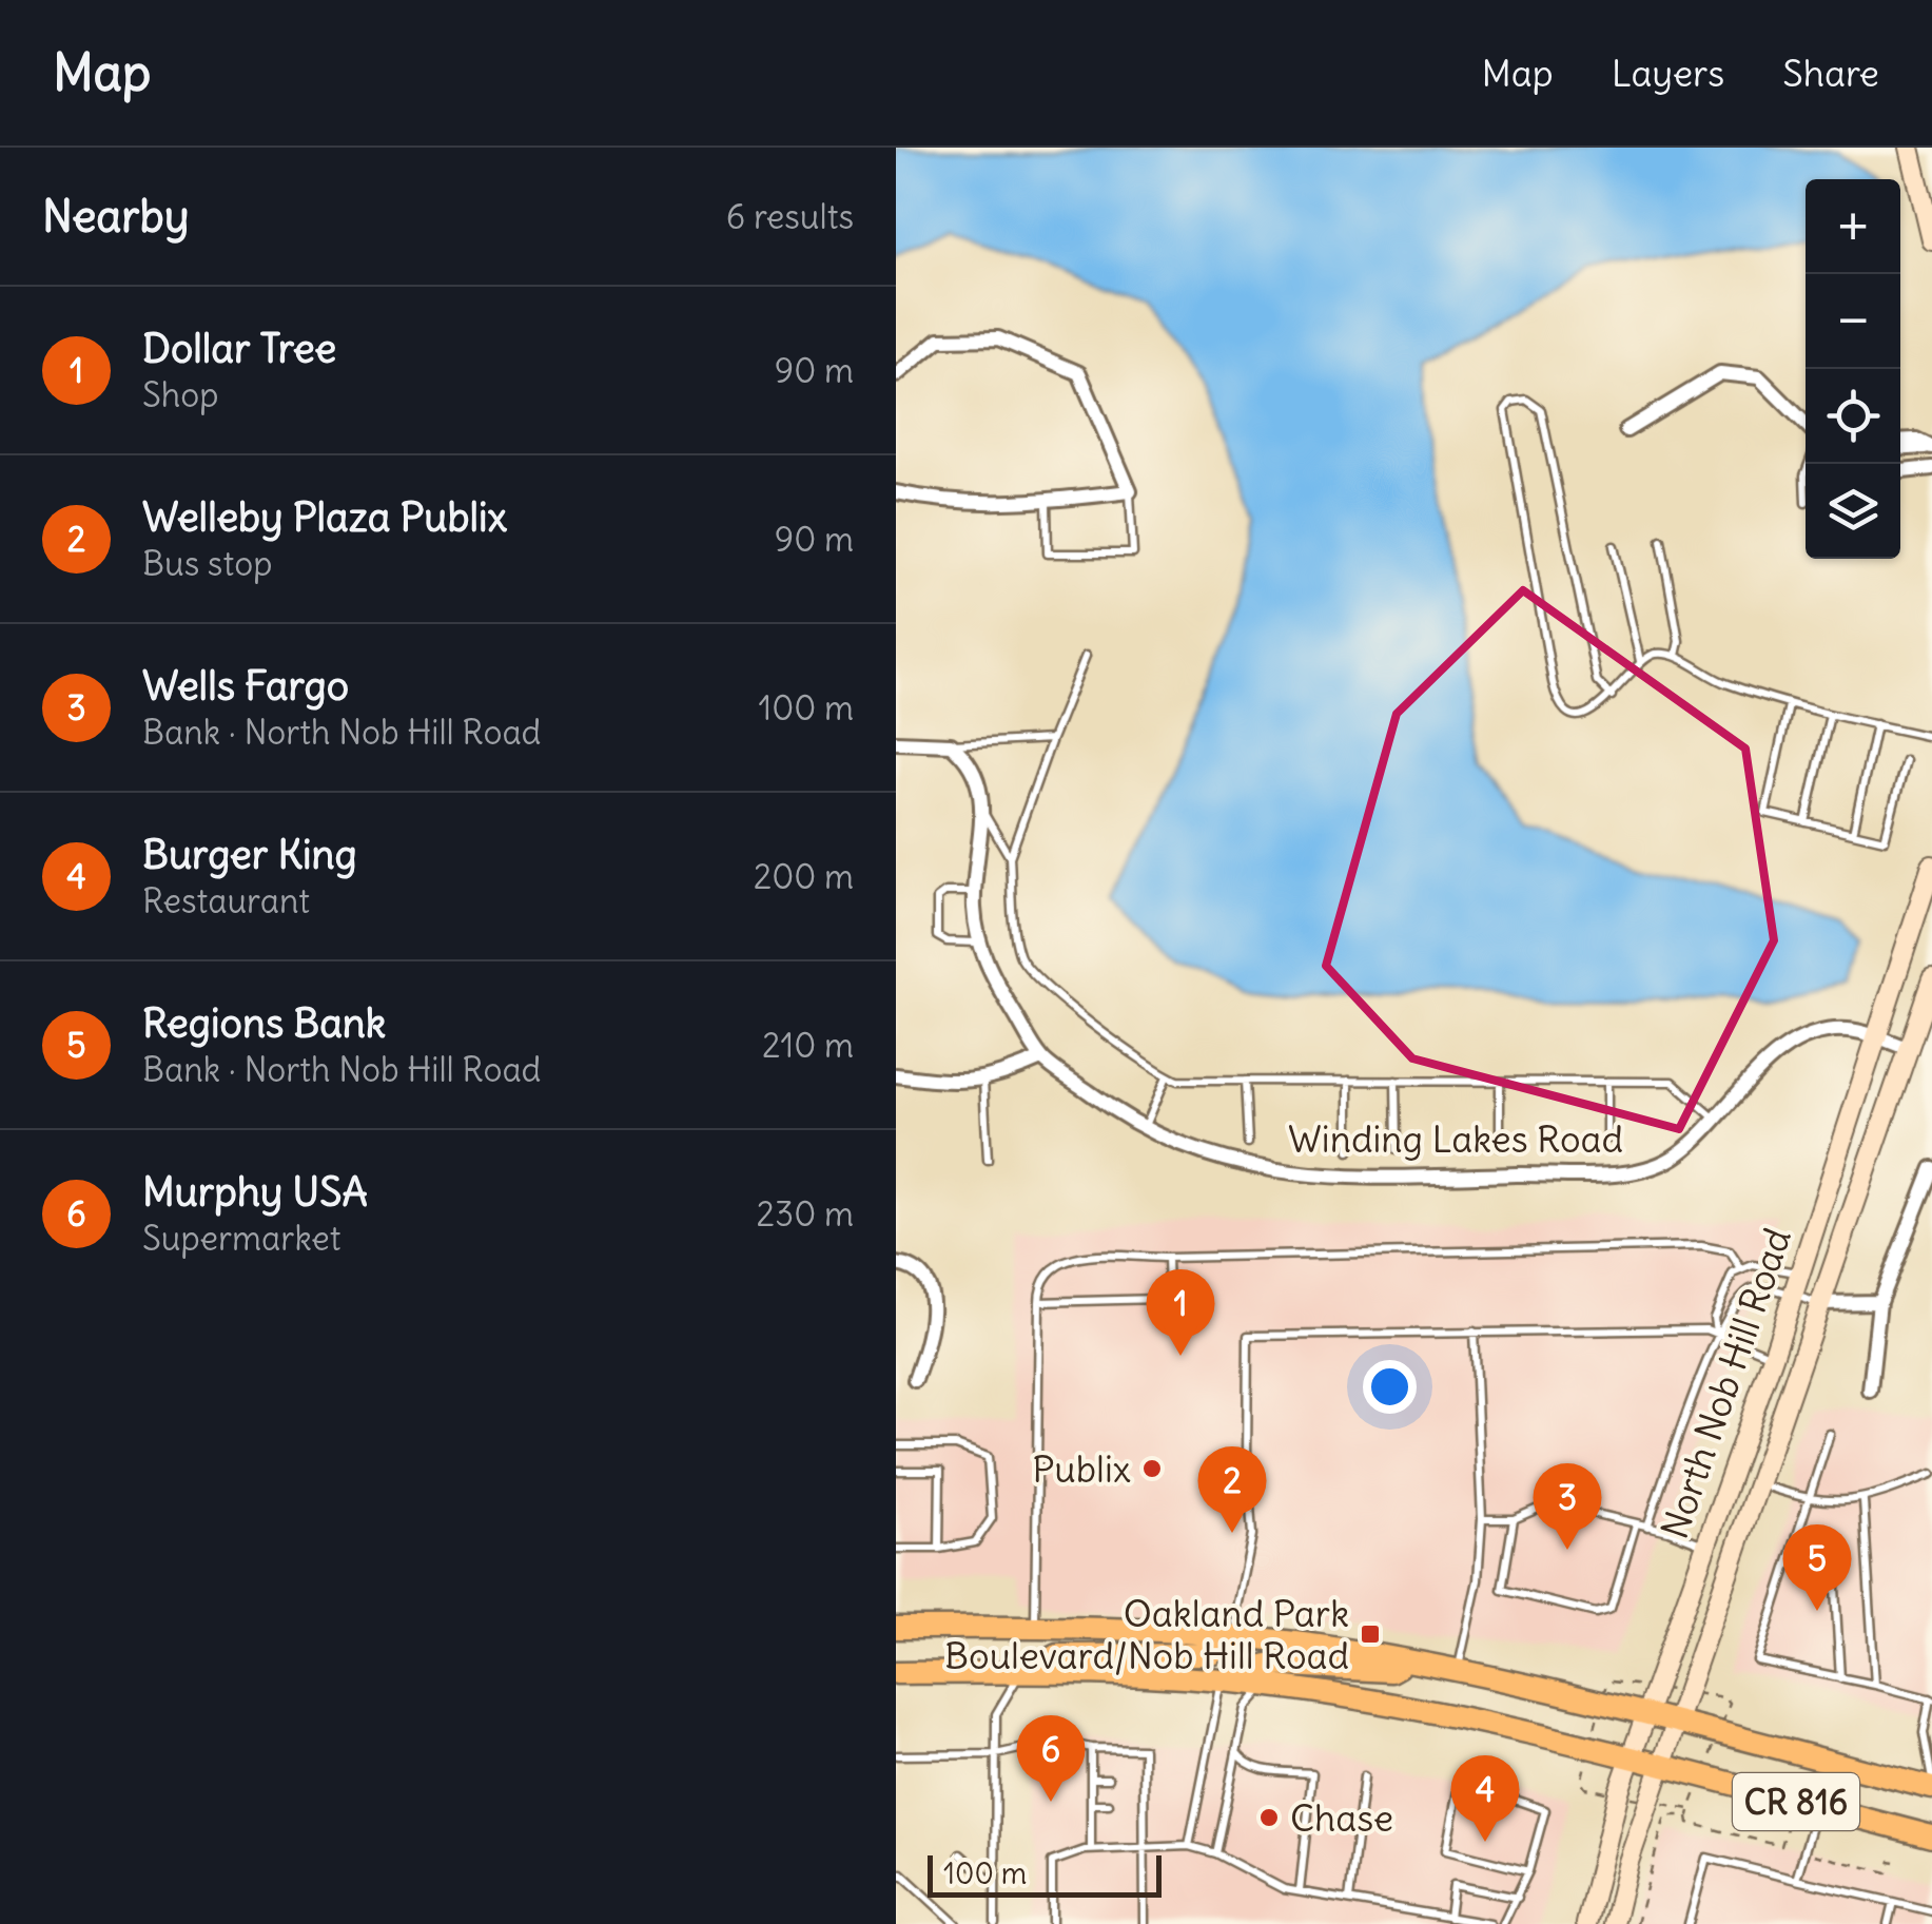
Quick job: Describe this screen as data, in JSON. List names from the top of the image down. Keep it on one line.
{"streets":{"main road":["North Nob Hill Road","CR 816"],"street":["Winding Lakes Road"]},"crossings":[["Winding Lakes Road","North Nob Hill Road"],["North Nob Hill Road","CR 816"]],"places":{"other":["Publix","Chase"],"transit":["Oakland Park Boulevard/Nob Hill Road"]},"scale_bar":"100 m","page":{"header":"Map","nav":["Map","Layers","Share"],"heading":["Nearby","6 results"],"map_buttons":["+","−"],"list":[{"mark":"1","name":"Dollar Tree","note":"Shop","value":"90 m"},{"mark":"2","name":"Welleby Plaza Publix","note":"Bus stop","value":"90 m"},{"mark":"3","name":"Wells Fargo","note":"Bank · North Nob Hill Road","value":"100 m"},{"mark":"4","name":"Burger King","note":"Restaurant","value":"200 m"},{"mark":"5","name":"Regions Bank","note":"Bank · North Nob Hill Road","value":"210 m"},{"mark":"6","name":"Murphy USA","note":"Supermarket","value":"230 m"}],"pins":["1","2","3","5","6","4"],"scale":"100 m"}}
